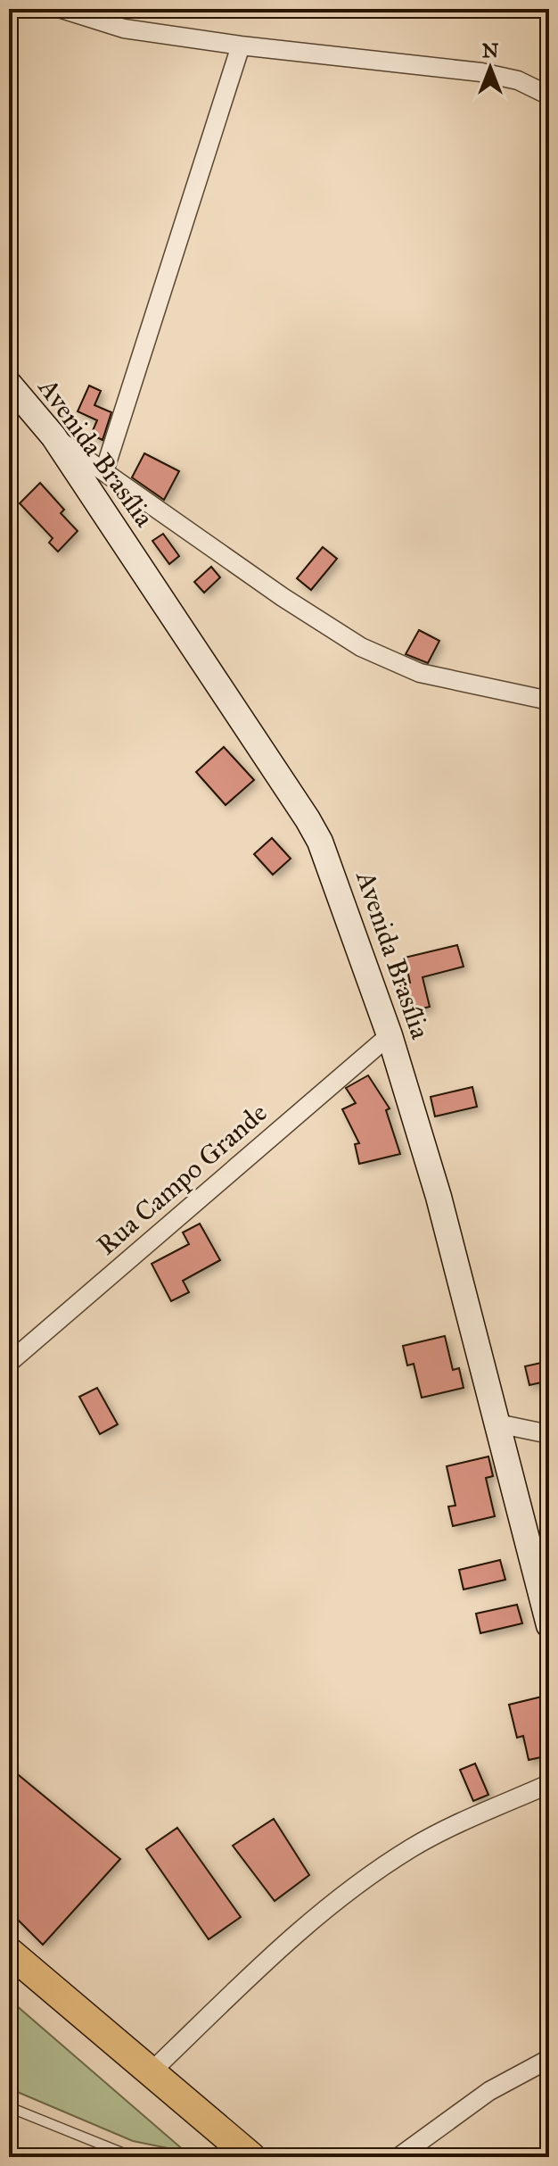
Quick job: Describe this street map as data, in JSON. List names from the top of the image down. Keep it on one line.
{"streets":{"main road":["Avenida Brasília"],"street":["Rua Campo Grande"]},"crossings":[["Avenida Brasília","Rua Campo Grande"]],"north":"top"}
